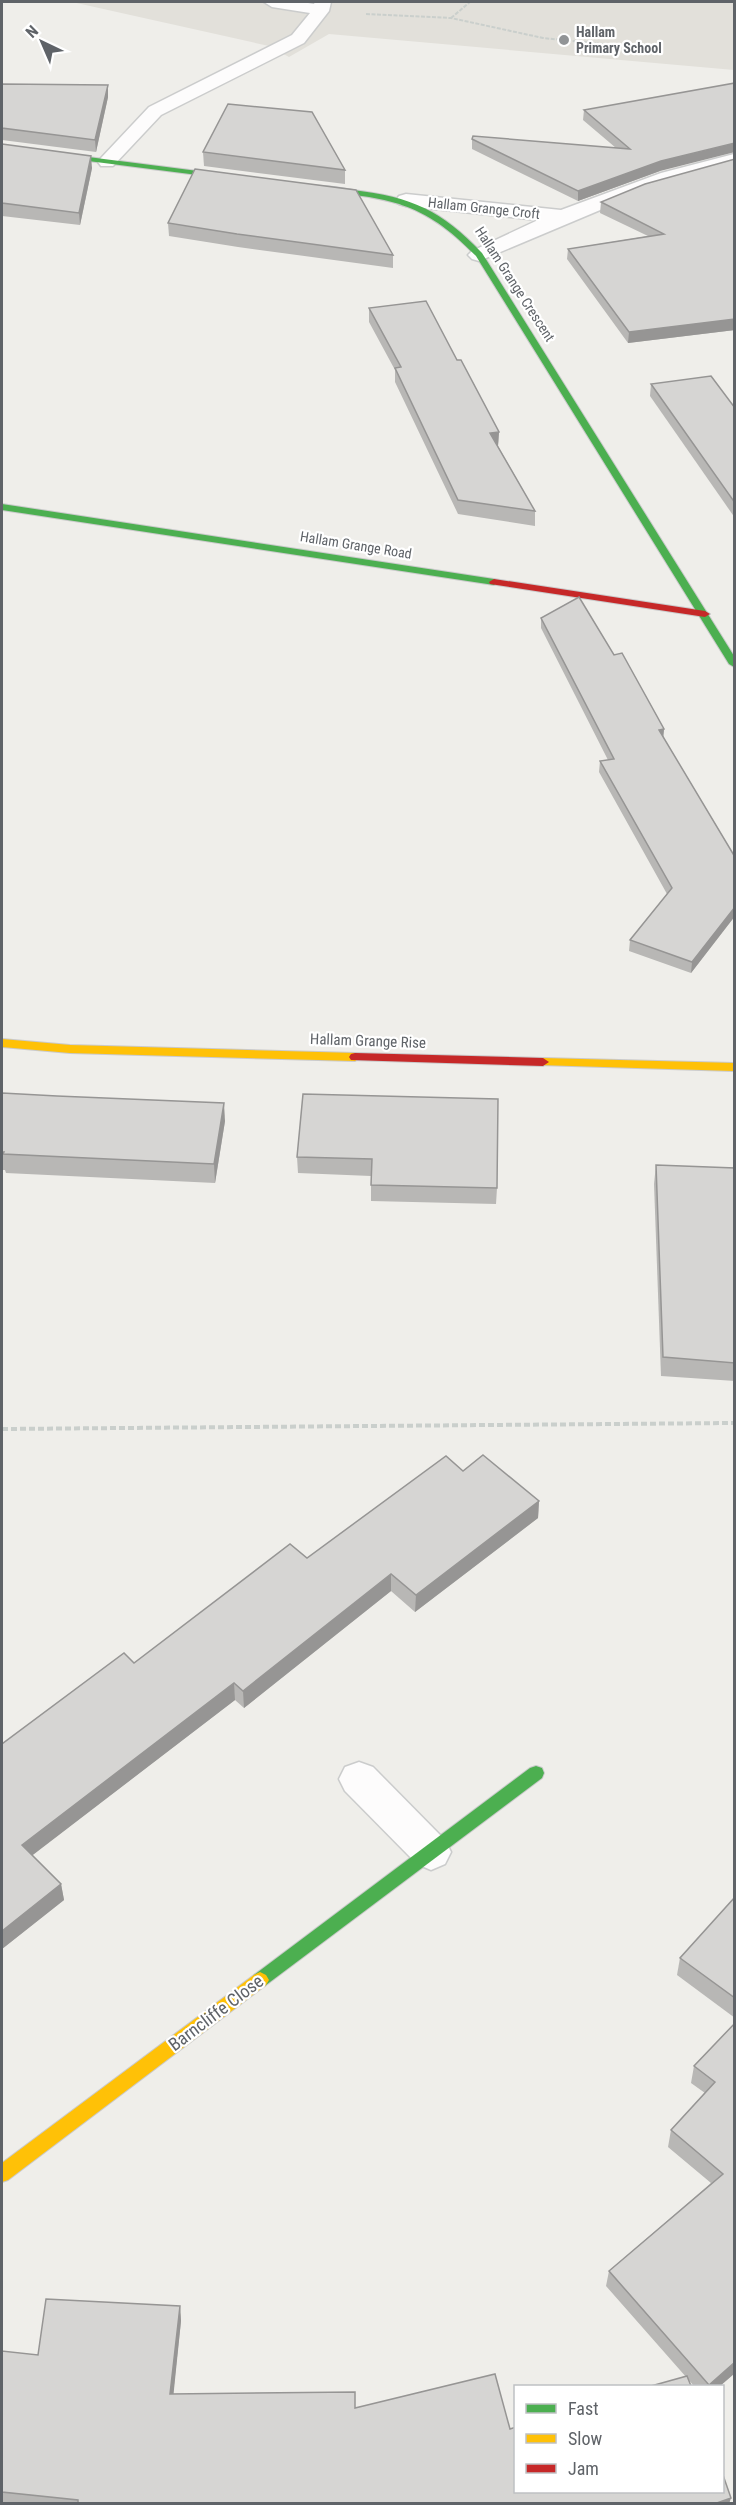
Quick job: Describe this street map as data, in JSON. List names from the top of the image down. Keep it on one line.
{"streets":{"street":["Hallam Grange Croft","Hallam Grange Crescent","Hallam Grange Road","Hallam Grange Rise","Barncliffe Close"]},"crossings":[["Hallam Grange Croft","Hallam Grange Crescent"],["Hallam Grange Crescent","Hallam Grange Road"]],"places":["Hallam Primary School"],"legend":["Fast","Slow","Jam"],"north":"top left"}
